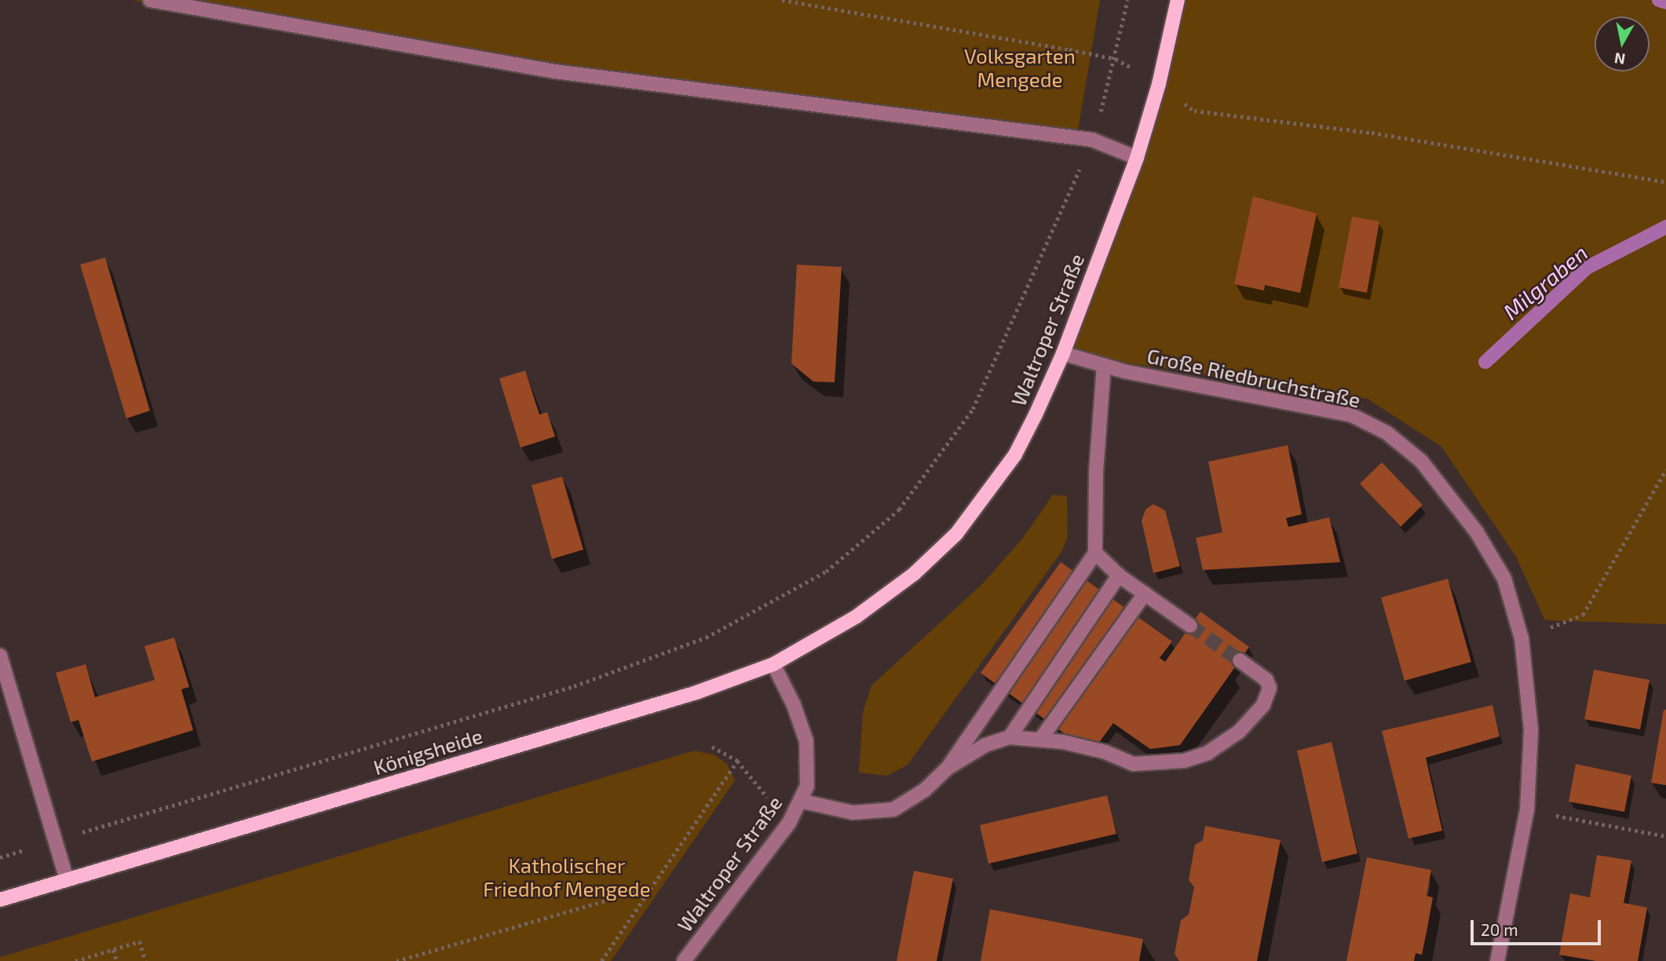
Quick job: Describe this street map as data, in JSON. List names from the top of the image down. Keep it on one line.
{"streets":{"main road":["Waltroper Straße","Königsheide"],"street":["Große Riedbruchstraße"]},"crossings":[["Waltroper Straße","Große Riedbruchstraße"],["Waltroper Straße","Königsheide"]],"water":["Milgraben"],"parks":["Volksgarten Mengede","Katholischer Friedhof Mengede"],"scale_bar":"20 m","north":"bottom"}
